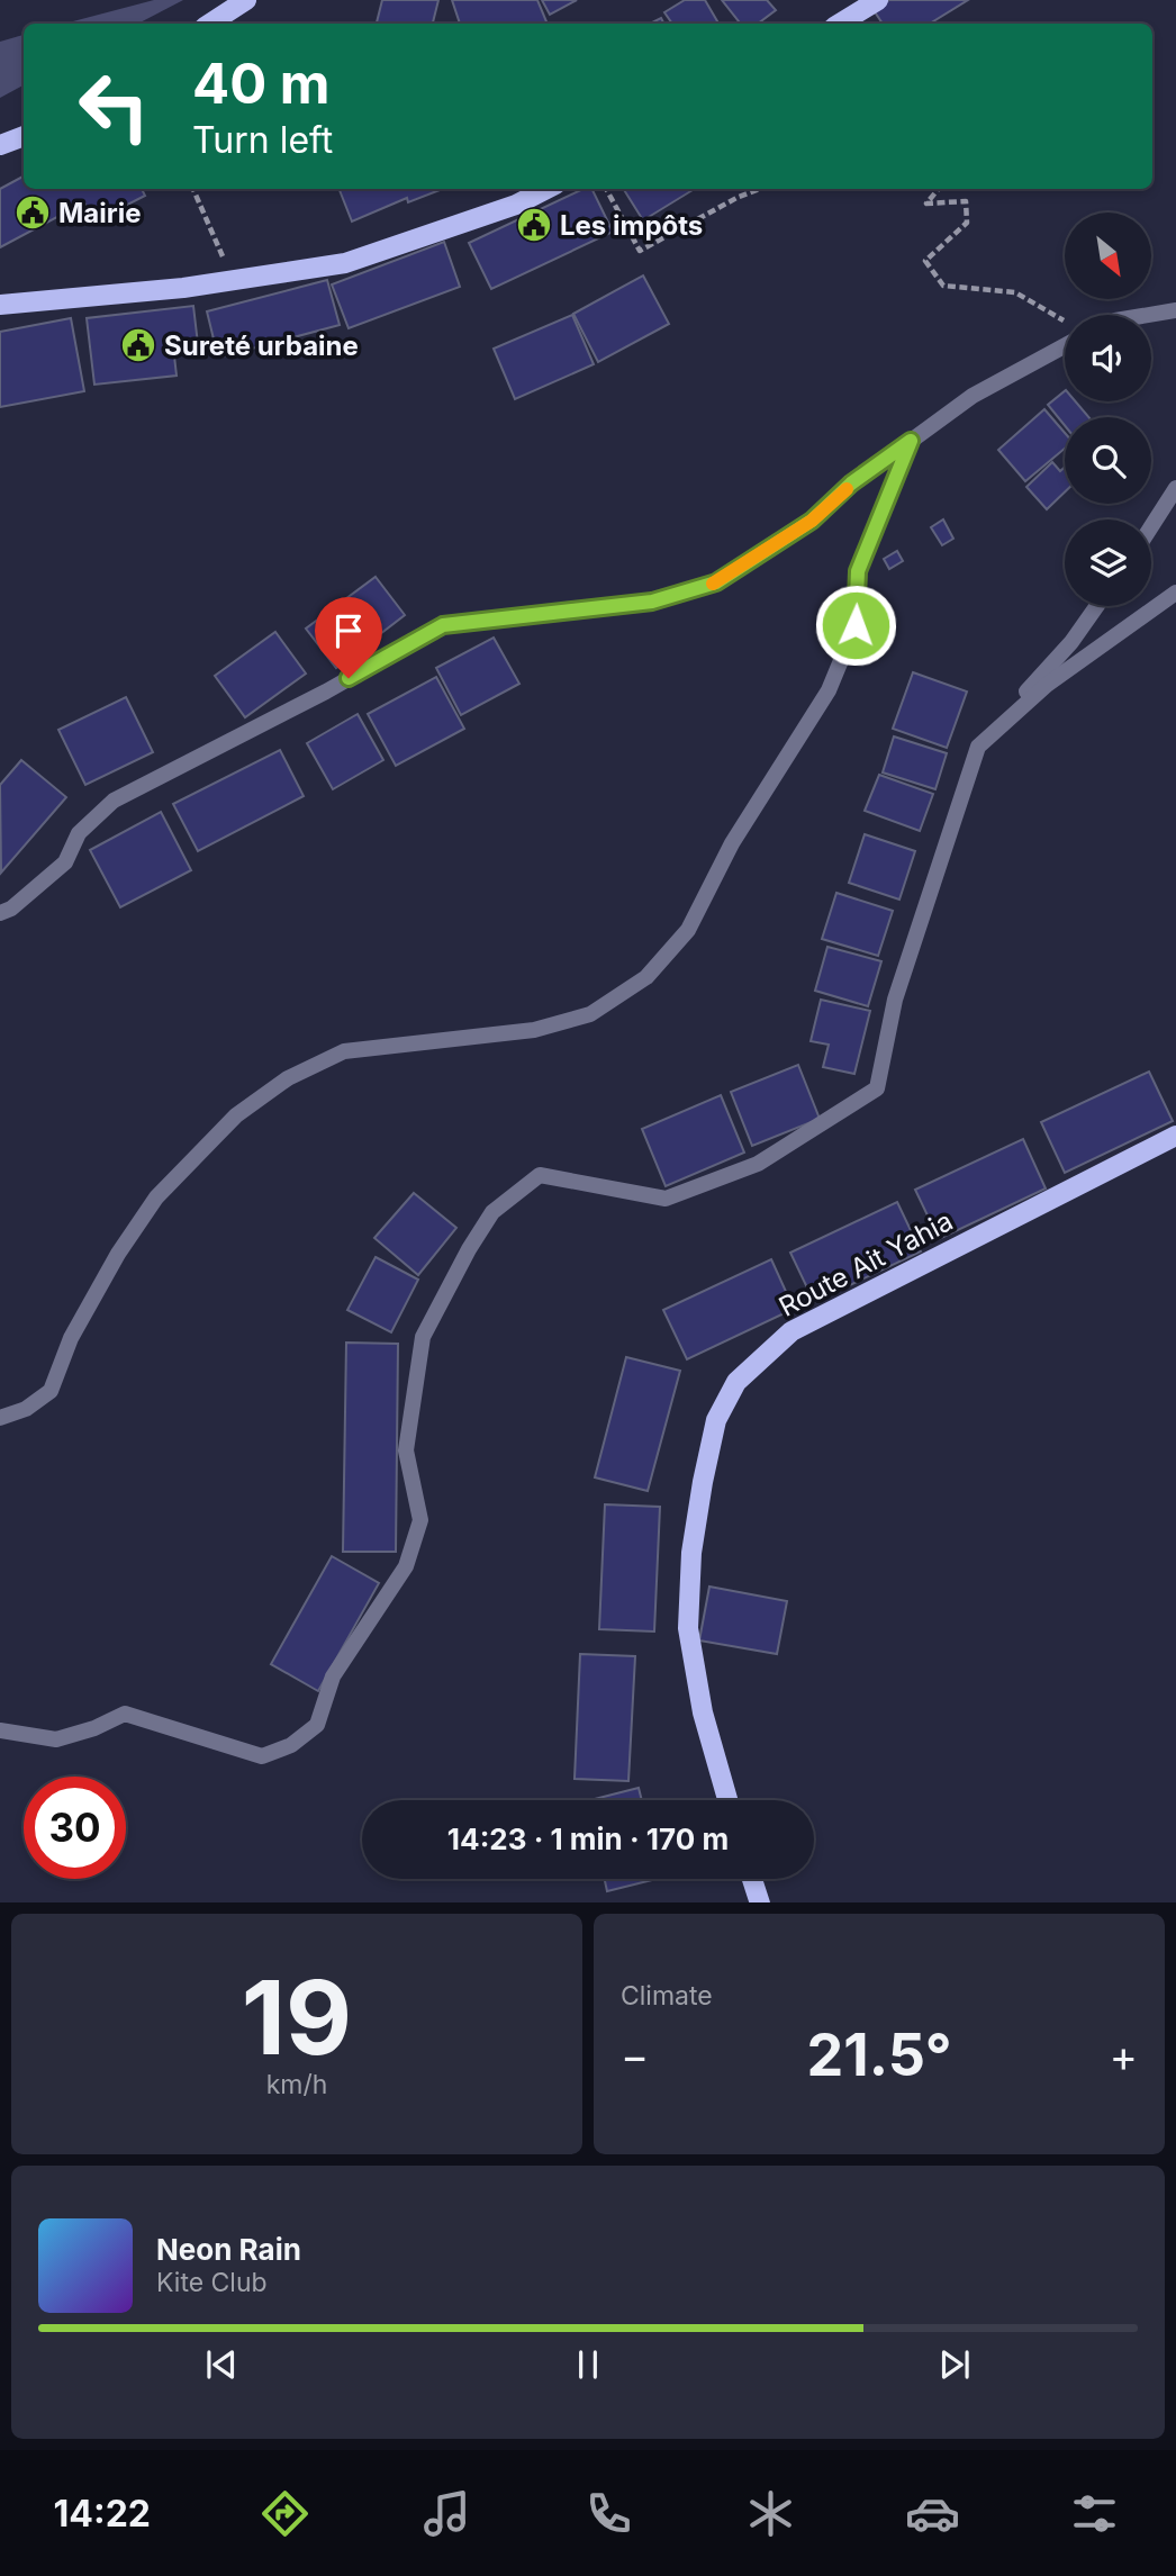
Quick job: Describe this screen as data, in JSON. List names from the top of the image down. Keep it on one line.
{"streets":{"main road":["Route Ait Yahia"]},"places":{"public building":["Mairie","Les impôts","Sureté urbaine"]},"north":"bottom right","page":{"turn":["40 m","Turn left"],"limit":"30","trip":"14:23 · 1 min · 170 m","tile":[["19","km/h"],"Climate"],"heat":["−","21.5°","+"],"song":["Neon Rain","Kite Club"],"tabs":"14:22"}}
